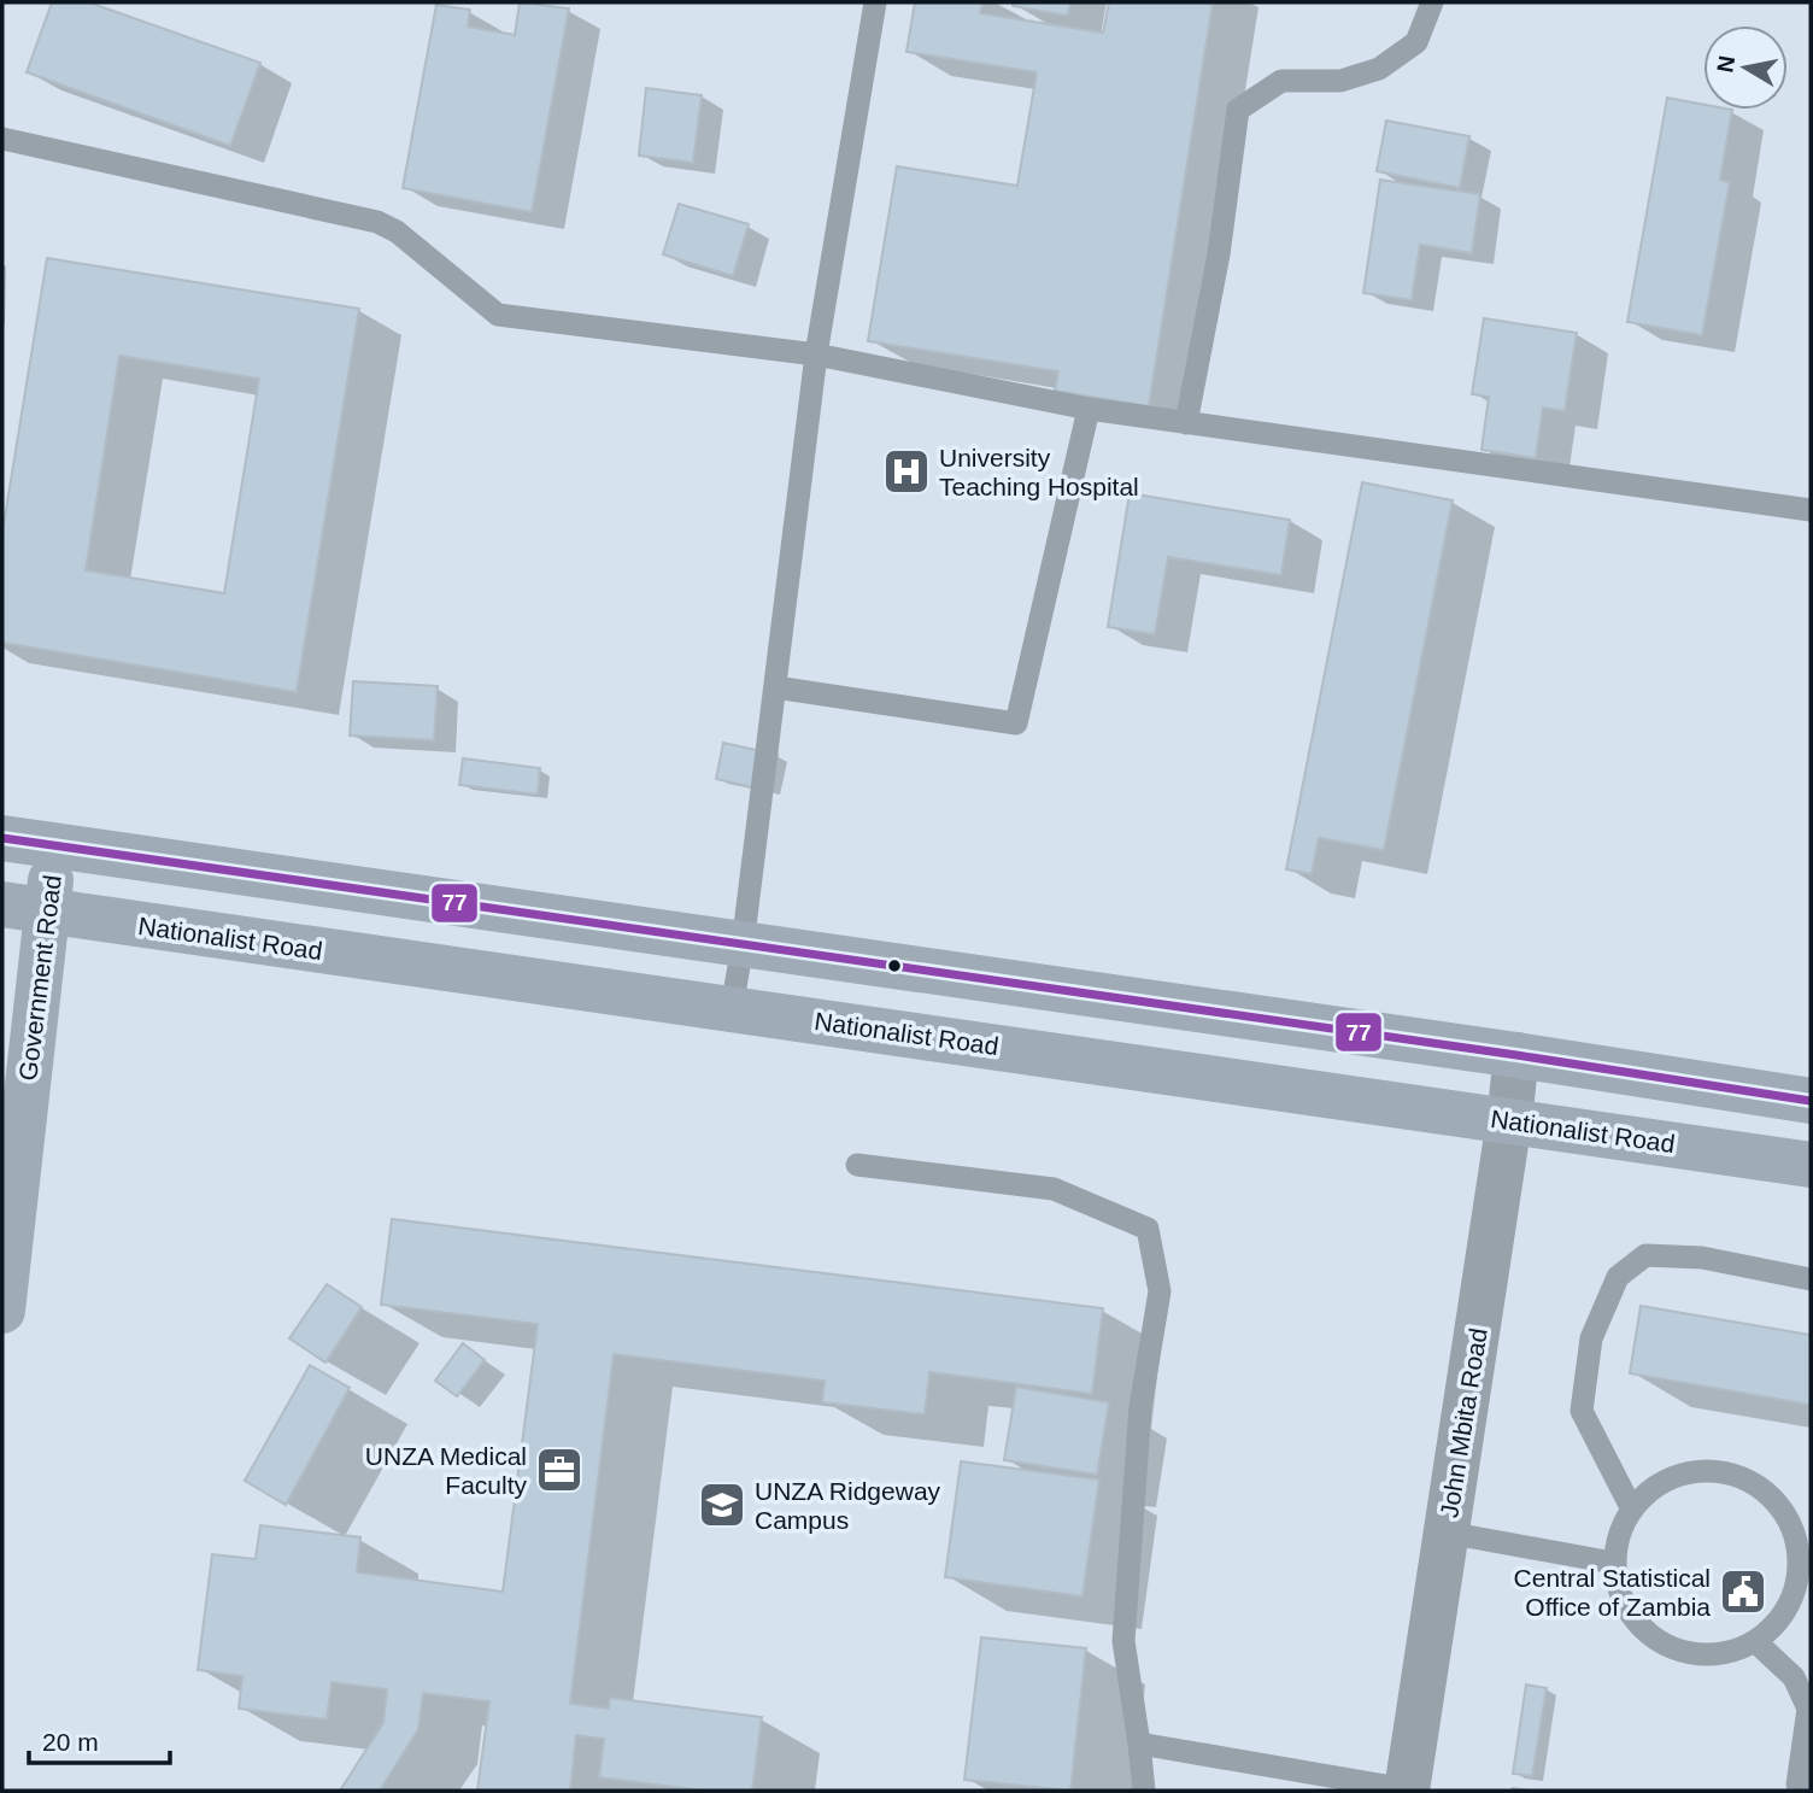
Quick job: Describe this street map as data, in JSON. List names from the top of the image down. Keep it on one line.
{"streets":{"main road":["Nationalist Road","Government Road"],"street":["John Mbita Road"]},"crossings":[["Nationalist Road","Government Road"],["Nationalist Road","John Mbita Road"]],"places":{"hospital":["University Teaching Hospital"],"office":["UNZA Medical Faculty"],"school or university":["UNZA Ridgeway Campus"],"public building":["Central Statistical Office of Zambia"]},"lines":["transit line 77"],"scale_bar":"20 m","north":"left"}
